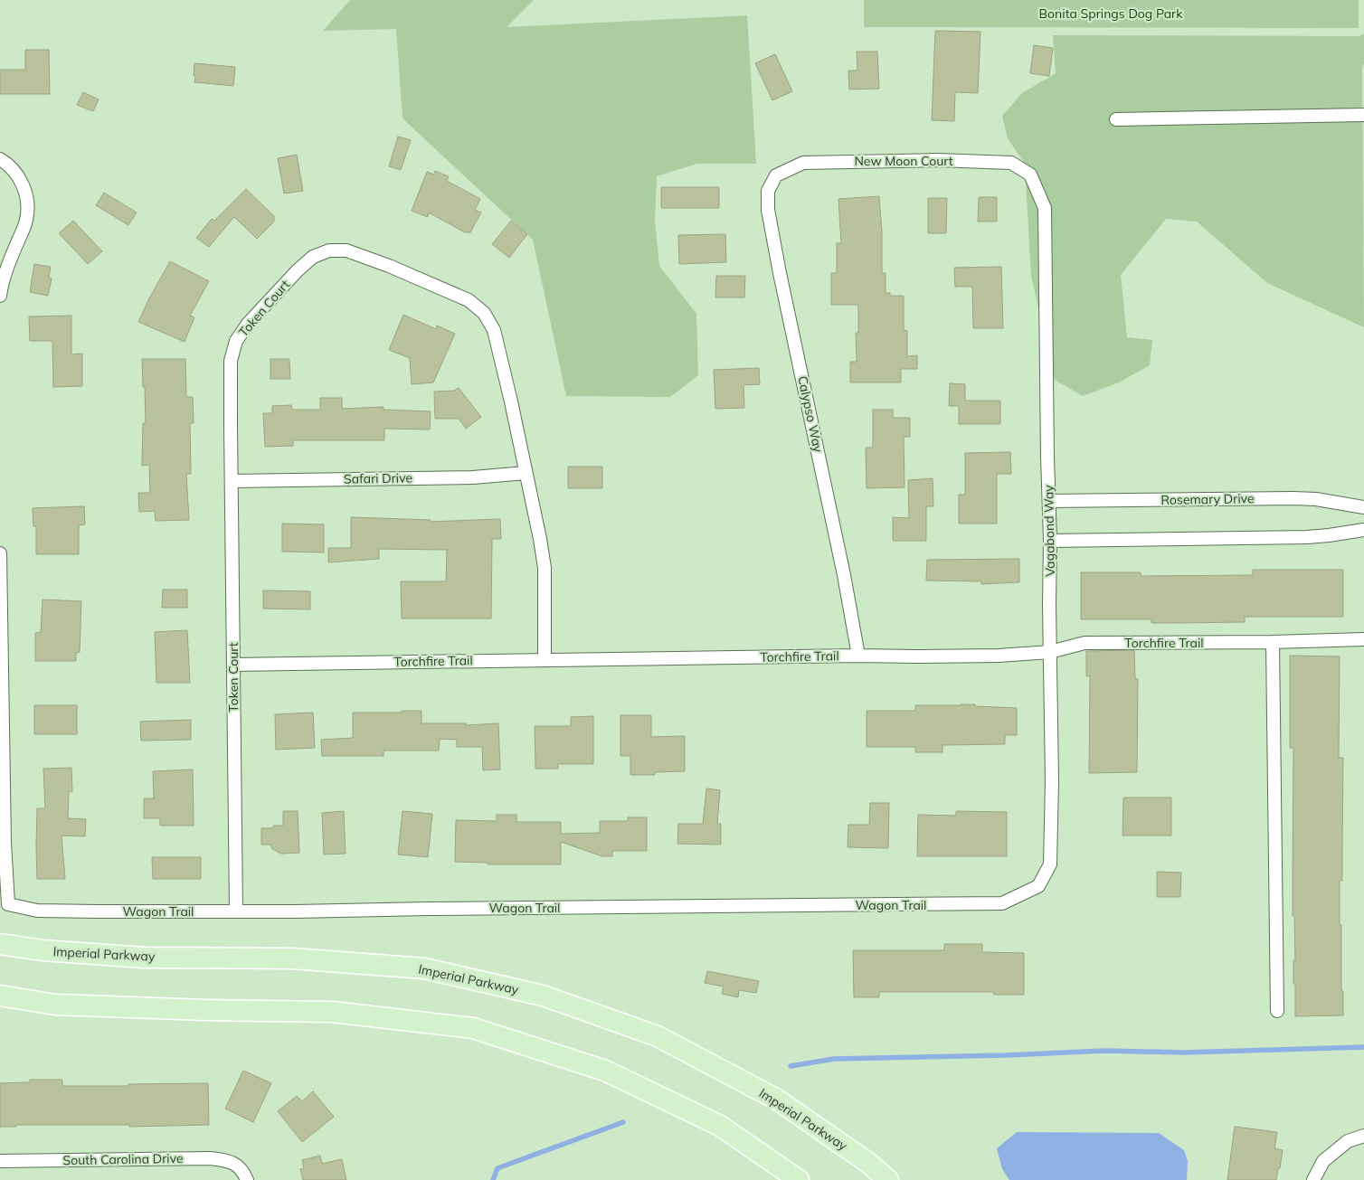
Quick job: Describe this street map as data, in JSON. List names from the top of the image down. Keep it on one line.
{"streets":{"main road":["Imperial Parkway"],"street":["New Moon Court","Token Court","Calypso Way","Safari Drive","Rosemary Drive","Vagabond Way","Torchfire Trail","Wagon Trail","South Carolina Drive"]},"crossings":[["New Moon Court","Calypso Way"],["New Moon Court","Vagabond Way"],["Token Court","Safari Drive"],["Token Court","Torchfire Trail"],["Token Court","Wagon Trail"],["Calypso Way","Torchfire Trail"],["Rosemary Drive","Vagabond Way"],["Vagabond Way","Torchfire Trail"],["Vagabond Way","Wagon Trail"]],"parks":["Bonita Springs Dog Park"]}
